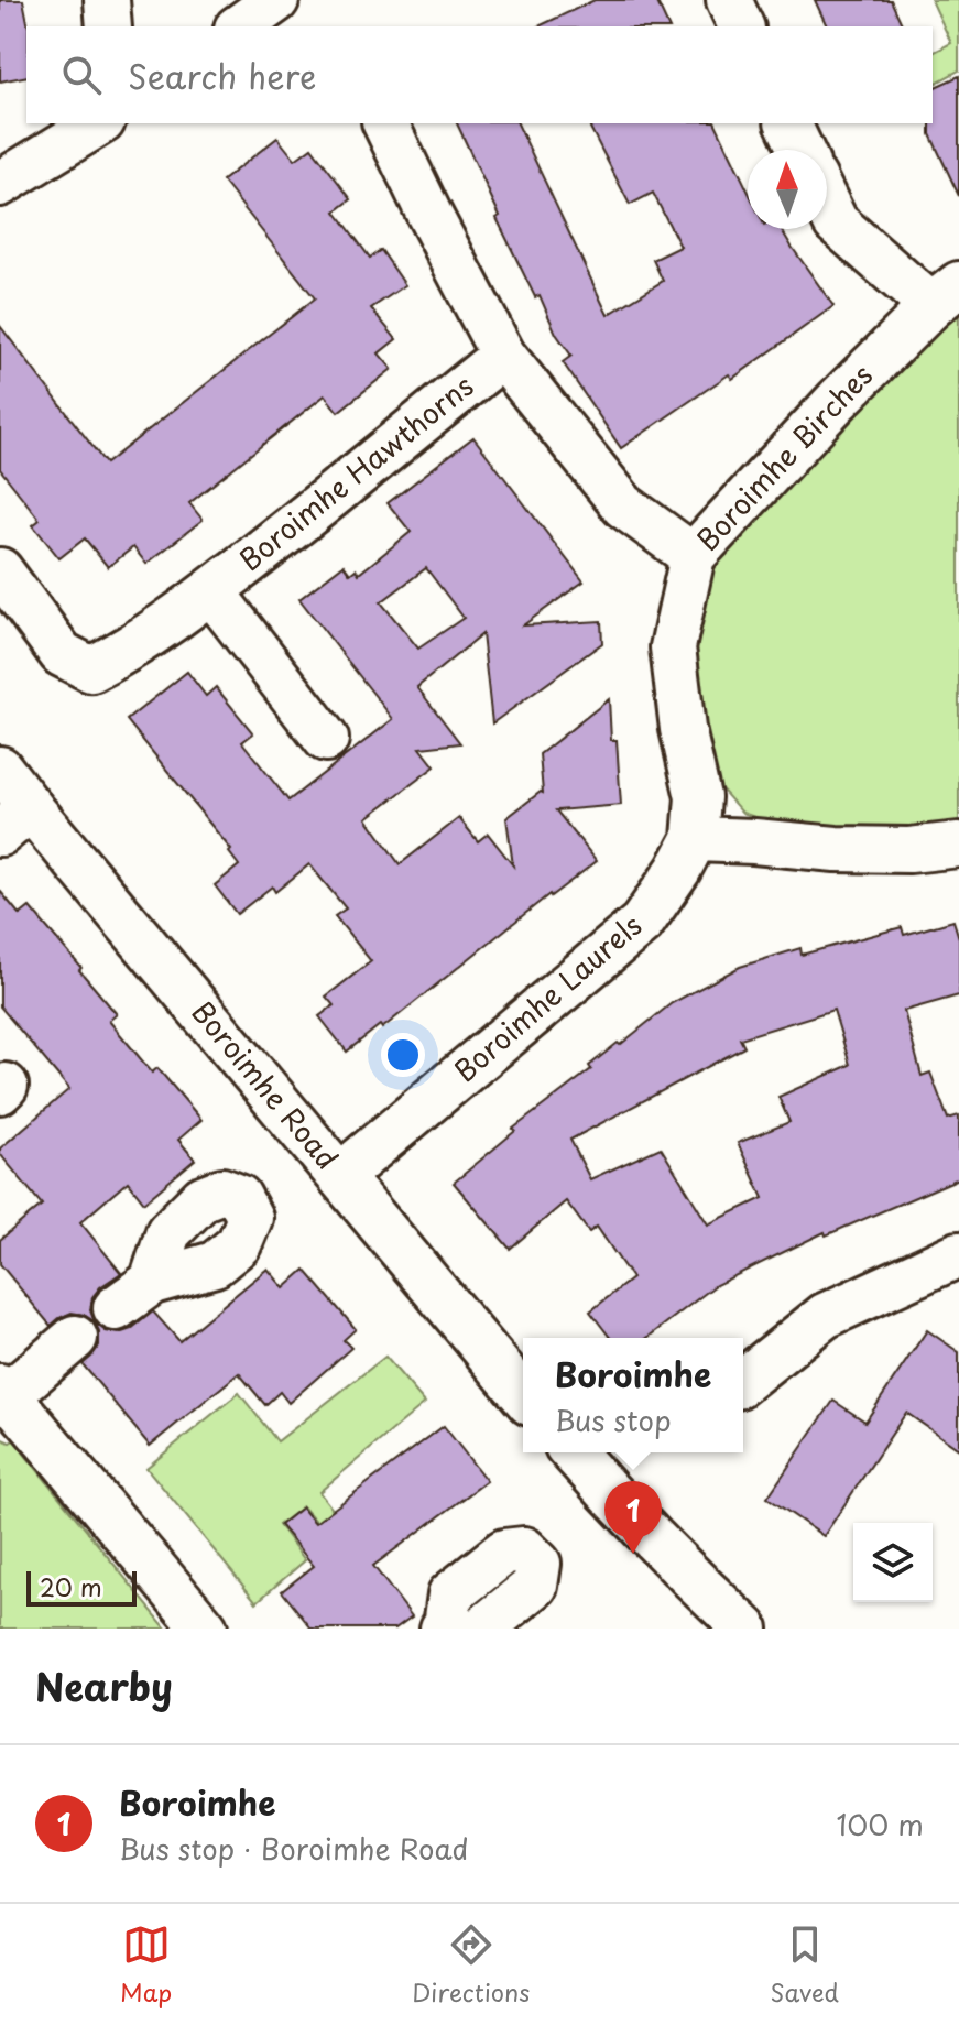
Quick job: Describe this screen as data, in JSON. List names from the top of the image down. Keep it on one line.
{"streets":{"street":["Boroimhe Birches","Boroimhe Hawthorns","Boroimhe Laurels","Boroimhe Road"]},"crossings":[["Boroimhe Birches","Boroimhe Hawthorns"],["Boroimhe Birches","Boroimhe Laurels"],["Boroimhe Laurels","Boroimhe Road"]],"scale_bar":"20 m","north":"top","page":{"search":"Search here","popup":["Boroimhe","Bus stop"],"pins":"1","scale":"20 m","heading":"Nearby","list":[{"mark":"1","name":"Boroimhe","note":"Bus stop · Boroimhe Road","value":"100 m"}],"nav":["Map","Directions","Saved"]}}
